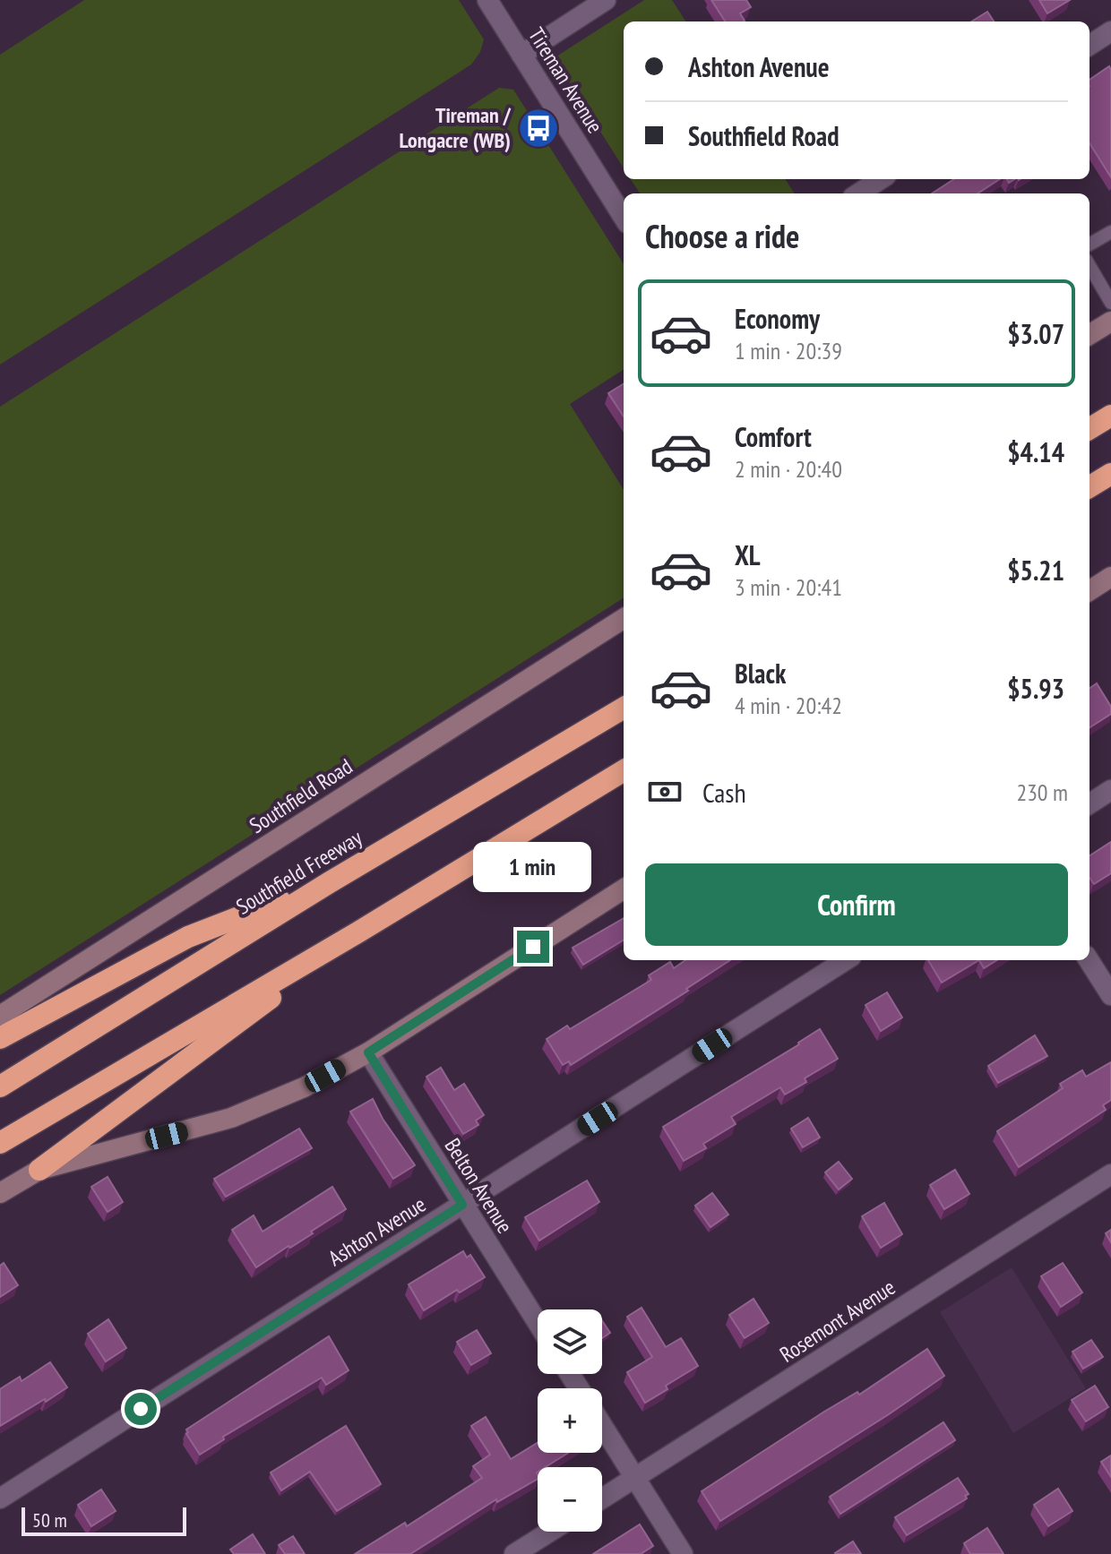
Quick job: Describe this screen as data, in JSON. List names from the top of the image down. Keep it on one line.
{"streets":{"highway":["Southfield Freeway"],"main road":["Southfield Road"],"street":["Tireman Avenue","Belton Avenue","Ashton Avenue","Rosemont Avenue"]},"crossings":[["Belton Avenue","Ashton Avenue"]],"places":{"bus stop":["Tireman / Longacre (WB)"]},"scale_bar":"50 m","page":{"banner":["Ashton Avenue","Southfield Road"],"heading":"Choose a ride","list":[{"name":"Economy","note":"1 min · 20:39","value":"$3.07"},{"name":"Comfort","note":"2 min · 20:40","value":"$4.14"},{"name":"XL","note":"3 min · 20:41","value":"$5.21"},{"name":"Black","note":"4 min · 20:42","value":"$5.93"}],"pay":["Cash","230 m"],"bubble":"1 min","buttons":"Confirm","map_buttons":["+","−"],"scale":"50 m"}}
